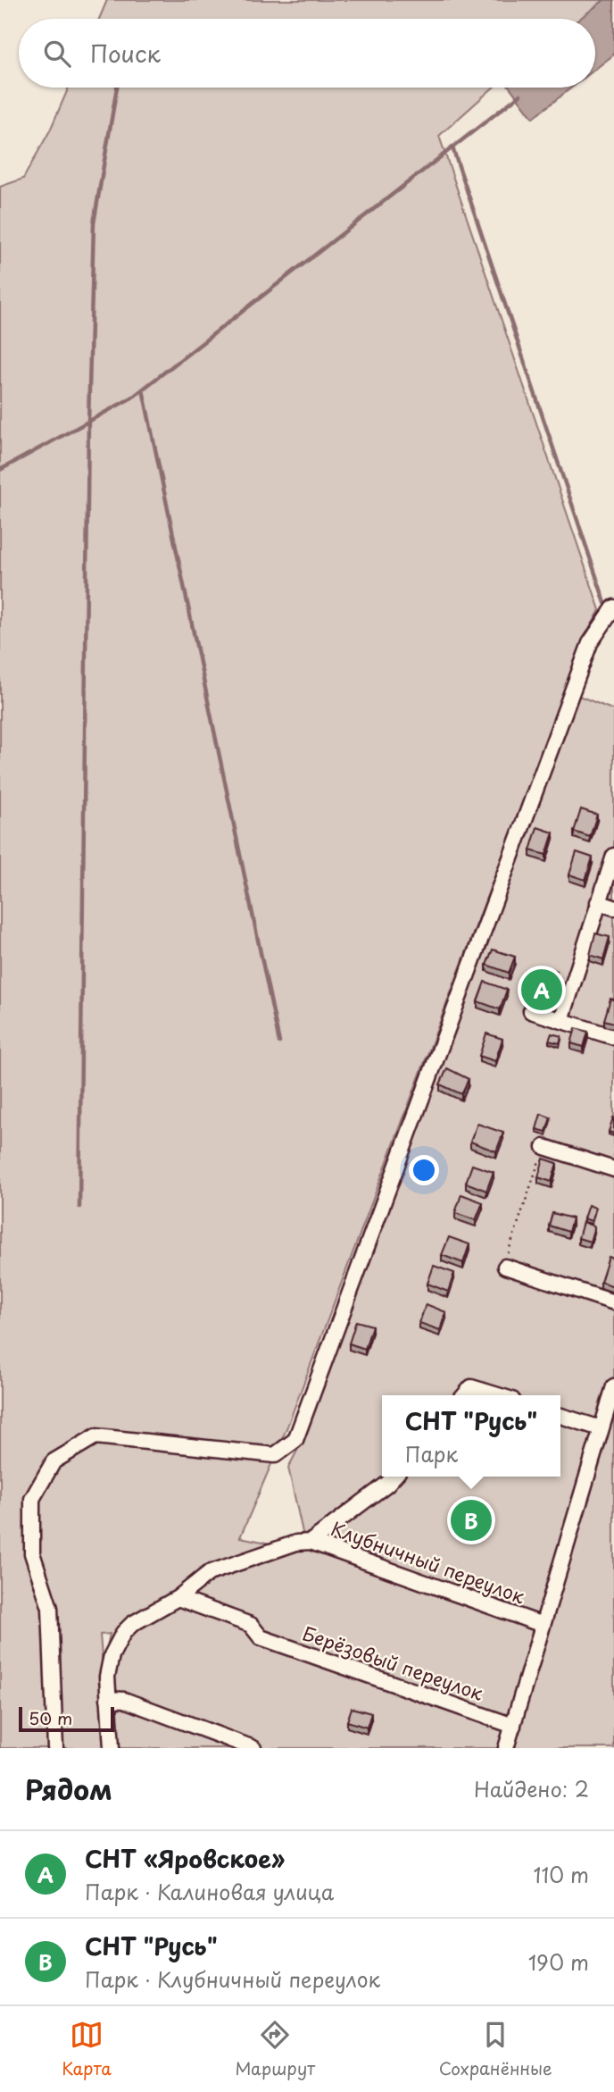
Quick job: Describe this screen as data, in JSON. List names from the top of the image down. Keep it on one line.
{"streets":{"street":["Клубничный переулок","Берёзовый переулок"]},"crossings":[["Клубничный переулок","Берёзовый переулок"]],"scale_bar":"50 m","page":{"search":"Поиск","pins":["A","B"],"popup":["СНТ \"Русь\"","Парк"],"scale":"50 m","heading":["Рядом","Найдено: 2"],"list":[{"mark":"A","name":"СНТ «Яровское»","note":"Парк · Калиновая улица","value":"110 m"},{"mark":"B","name":"СНТ \"Русь\"","note":"Парк · Клубничный переулок","value":"190 m"}],"nav":["Карта","Маршрут","Сохранённые"]}}
